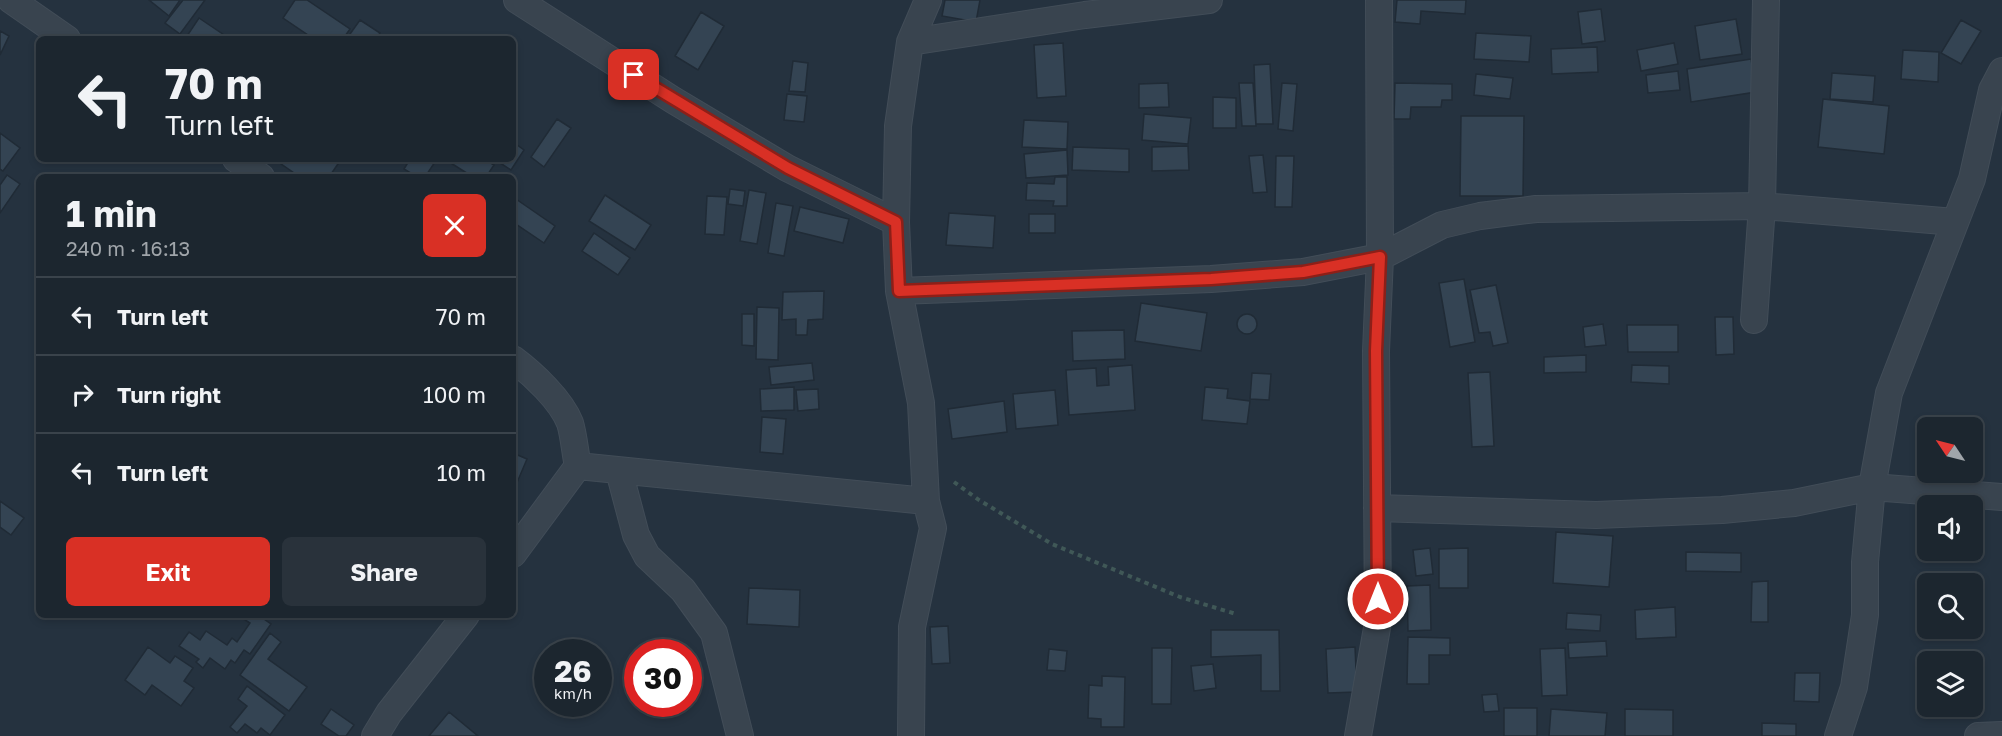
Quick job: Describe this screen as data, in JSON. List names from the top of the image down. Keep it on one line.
{"north":"top left","page":{"turn":["70 m","Turn left"],"heading":["1 min","240 m · 16:13"],"list":[{"name":"Turn left","value":"70 m"},{"name":"Turn right","value":"100 m"},{"name":"Turn left","value":"10 m"}],"buttons":["Exit","Share"],"speed":"26 km/h","limit":"30"}}
